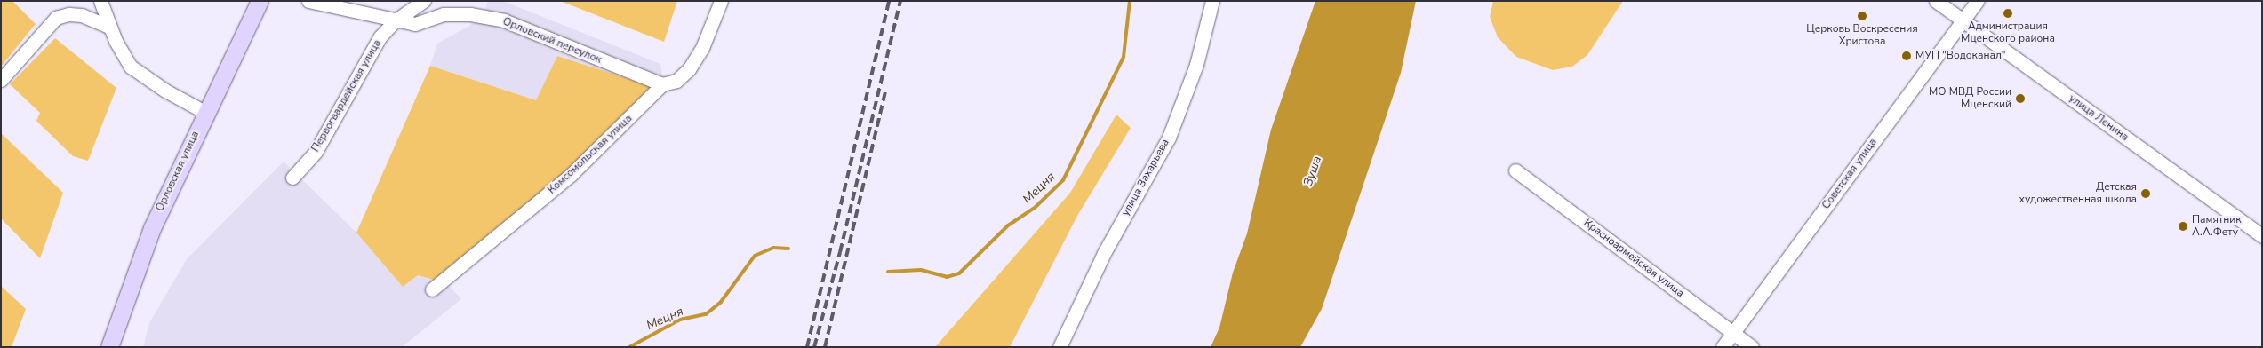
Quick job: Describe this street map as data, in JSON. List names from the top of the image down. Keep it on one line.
{"streets":{"main road":["Орловская улица"],"street":["Орловский переулок","Первогвардейская улица","улица Ленина","Комсомольская улица","Советская улица","улица Захарьева","Красноармейская улица"]},"crossings":[["Орловский переулок","Первогвардейская улица"],["Орловский переулок","Комсомольская улица"],["улица Ленина","Советская улица"],["Советская улица","Красноармейская улица"]],"water":["Зуша","Мецня"],"places":["Администрация Мценского района","Церковь Воскресения Христова","МУП \"Водоканал\"","МО МВД России Мценский","Детская художественная школа","Памятник А.А.Фету"]}
